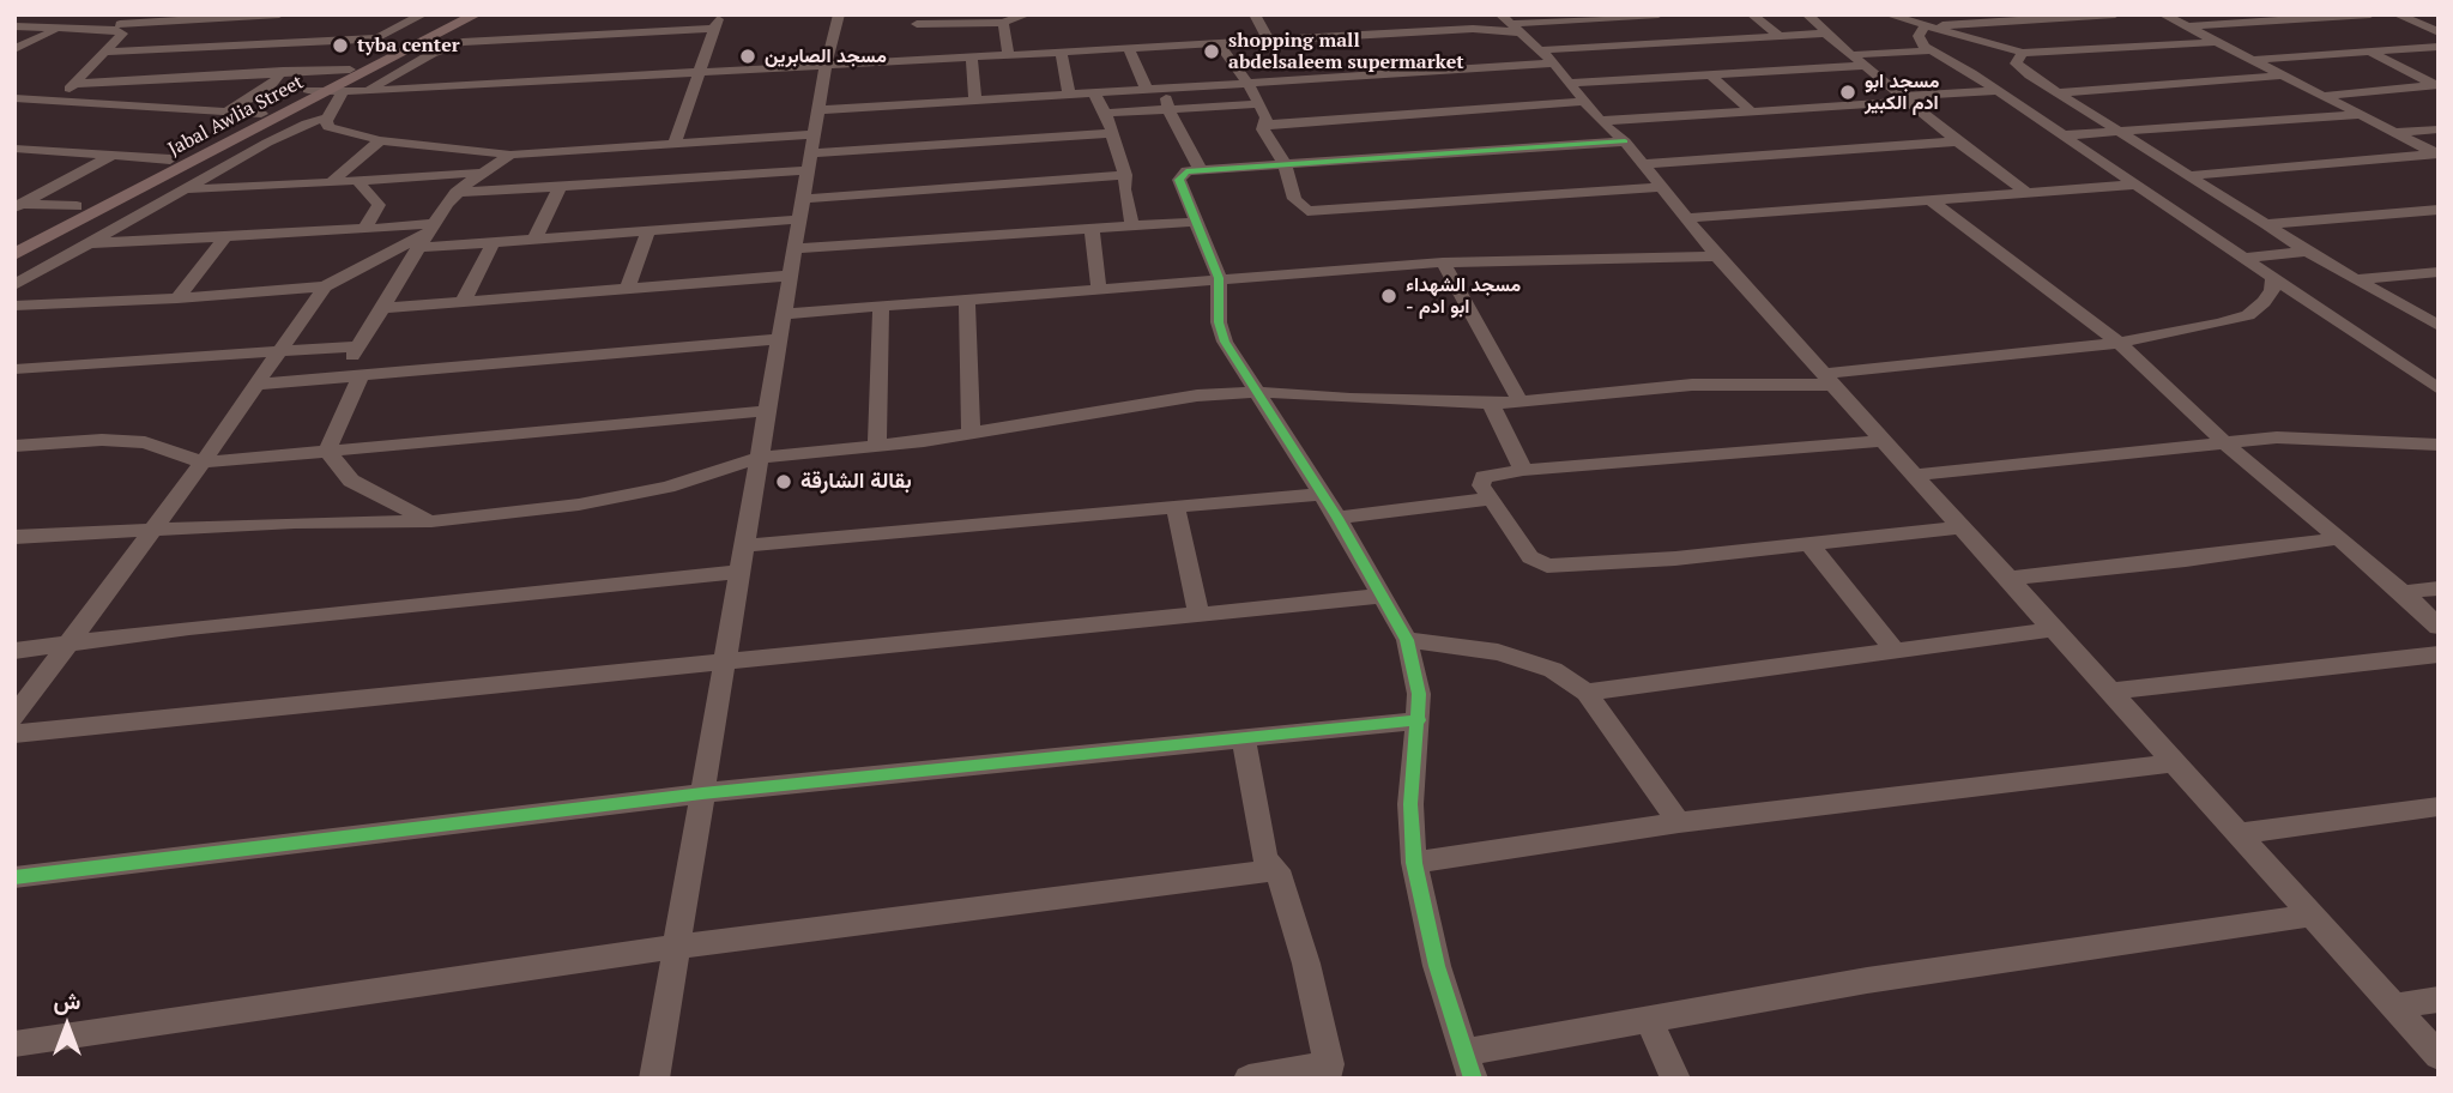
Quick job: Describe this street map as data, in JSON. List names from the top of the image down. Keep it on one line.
{"streets":{"main road":["Jabal Awlia Street"]},"places":["tyba center","shopping mall abdelsaleem supermarket","مسجد الصابرين","مسجد ابو ادم الكبير","مسجد الشهداء - ابو ادم","بقالة الشارقة"],"north":"top"}
